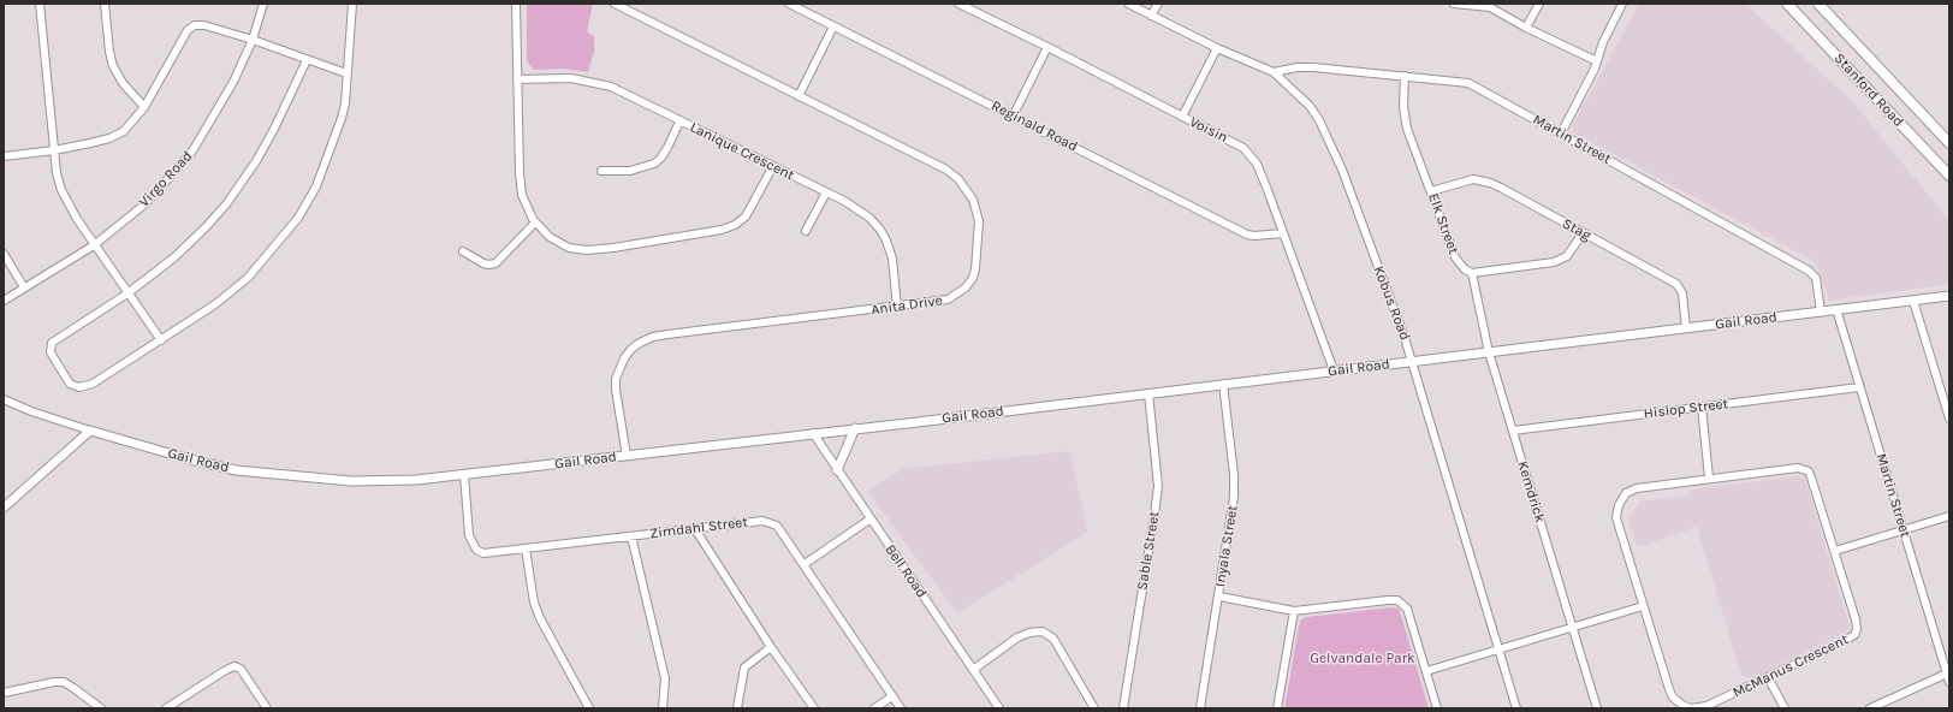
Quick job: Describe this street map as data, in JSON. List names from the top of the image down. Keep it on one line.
{"streets":{"main road":["Stanford Road"],"street":["Reginald Road","Voisin","Martin Street","Lanique Crescent","Virgo Road","Elk Street","Stag","Kobus Road","Anita Drive","Gail Road","Hislop Street","Kemdrick","Zimdahl Street","Inyala Street","Sable Street","Bell Road","McManus Crescent"]},"crossings":[["Reginald Road","Voisin"],["Voisin","Gail Road"],["Martin Street","Elk Street"],["Martin Street","Kobus Road"],["Martin Street","Gail Road"],["Martin Street","Hislop Street"],["Lanique Crescent","Anita Drive"],["Elk Street","Stag"],["Elk Street","Kemdrick"],["Stag","Gail Road"],["Kobus Road","Gail Road"],["Anita Drive","Gail Road"],["Gail Road","Kemdrick"],["Gail Road","Zimdahl Street"],["Gail Road","Inyala Street"],["Gail Road","Sable Street"],["Gail Road","Bell Road"],["Hislop Street","Kemdrick"]],"parks":["Gelvandale Park"]}
